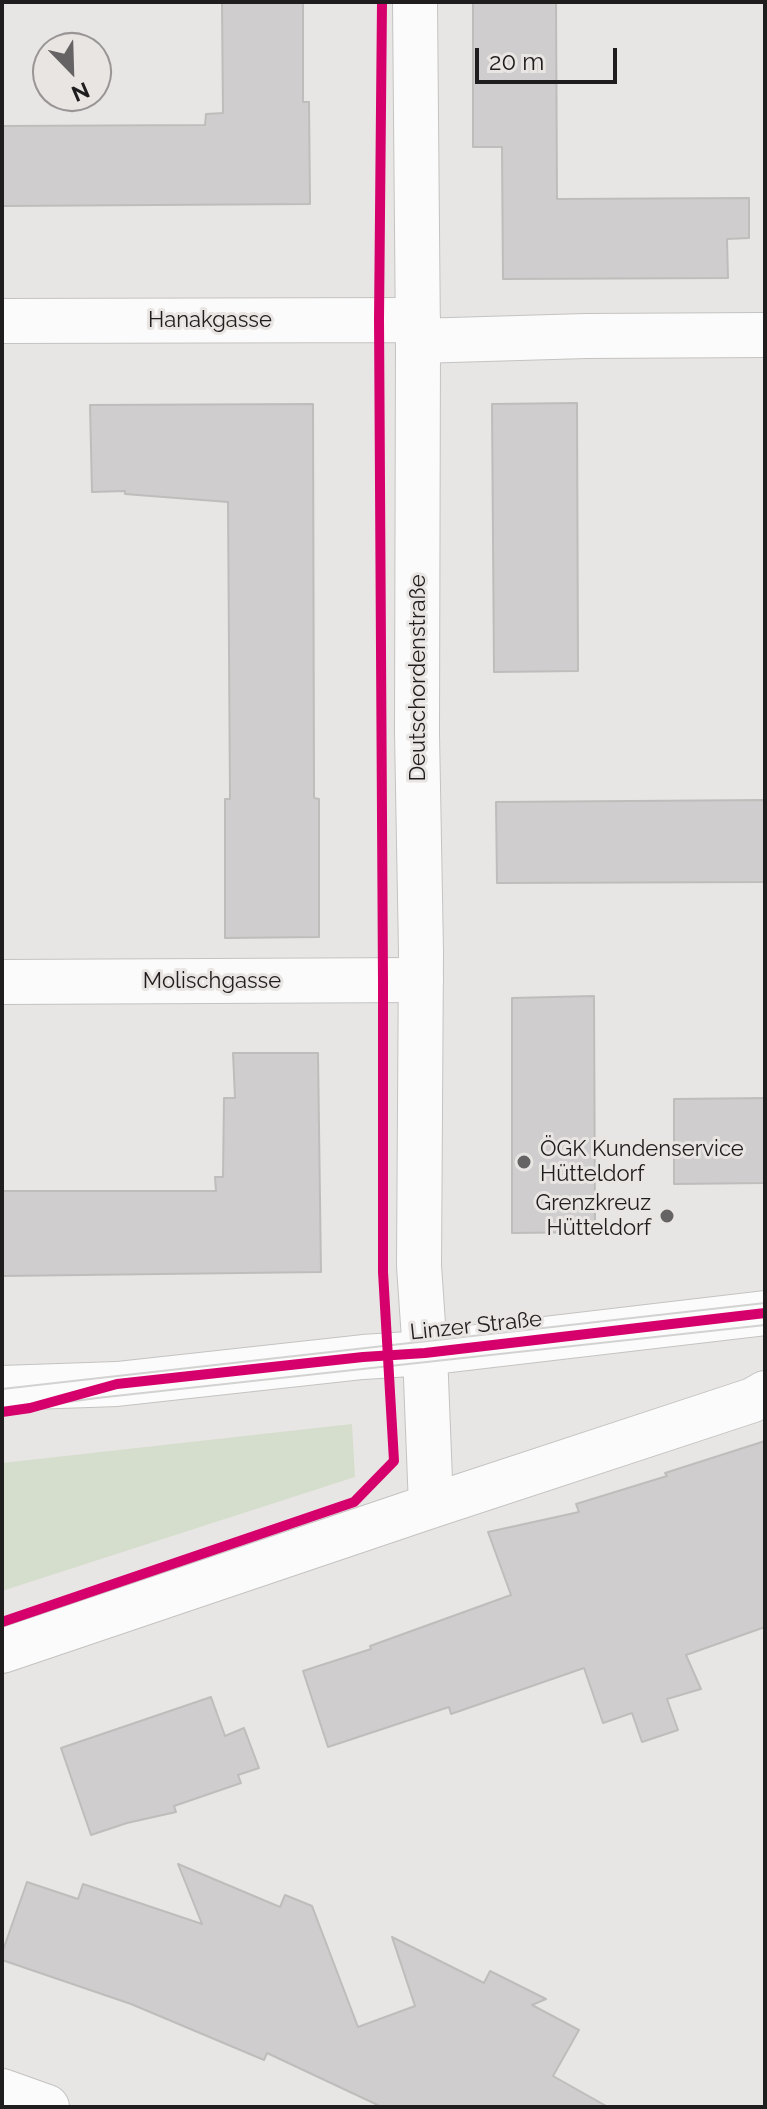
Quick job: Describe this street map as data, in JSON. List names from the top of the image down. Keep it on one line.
{"streets":{"street":["Hanakgasse","Deutschordenstraße","Molischgasse","Linzer Straße"]},"crossings":[["Hanakgasse","Deutschordenstraße"],["Deutschordenstraße","Molischgasse"],["Deutschordenstraße","Linzer Straße"]],"places":["ÖGK Kundenservice Hütteldorf","Grenzkreuz Hütteldorf"],"scale_bar":"20 m","north":"bottom right"}
